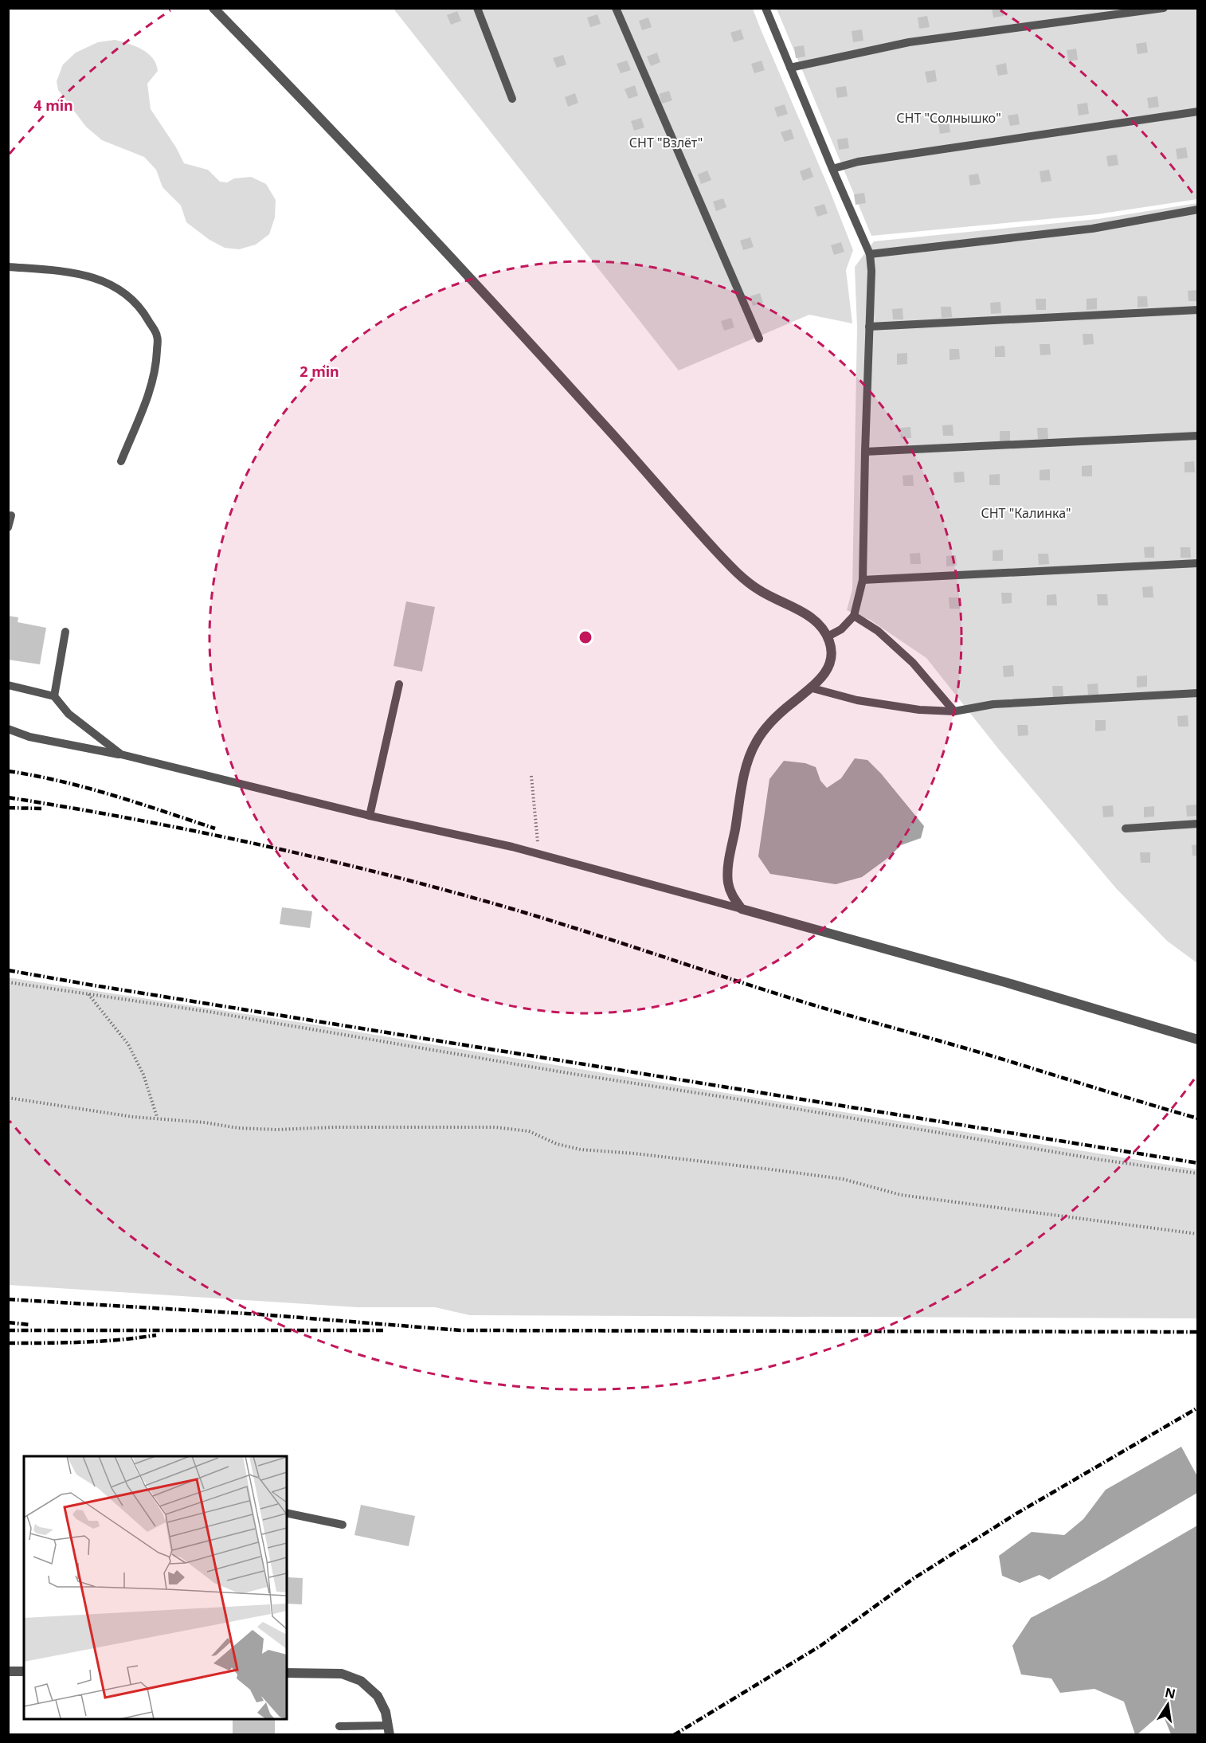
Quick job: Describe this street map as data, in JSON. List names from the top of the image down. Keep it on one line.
{"parks":["СНТ \"Солнышко\"","СНТ \"Взлёт\"","СНТ \"Калинка\""],"north":"top","rings":["4 min","2 min"]}
